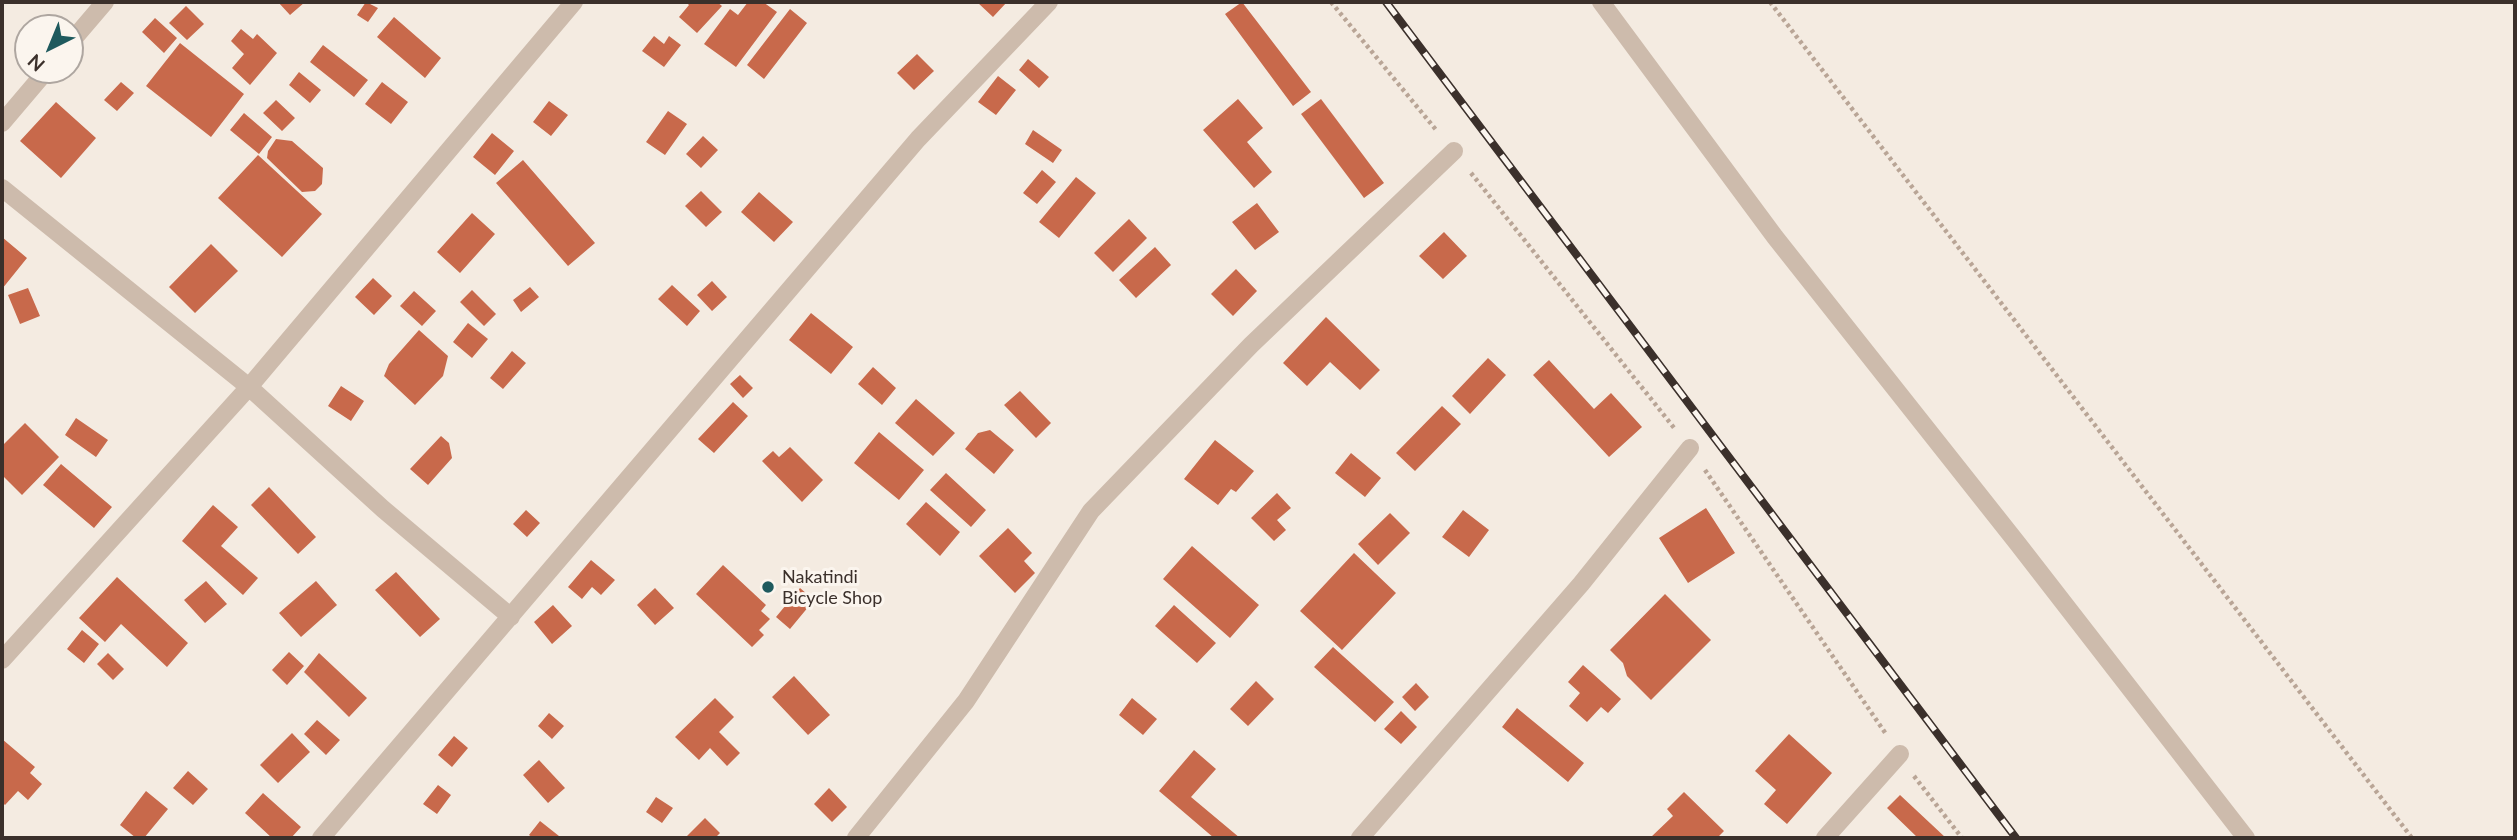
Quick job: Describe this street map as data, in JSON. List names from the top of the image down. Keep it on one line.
{"places":["Nakatindi Bicycle Shop"],"north":"bottom left"}
